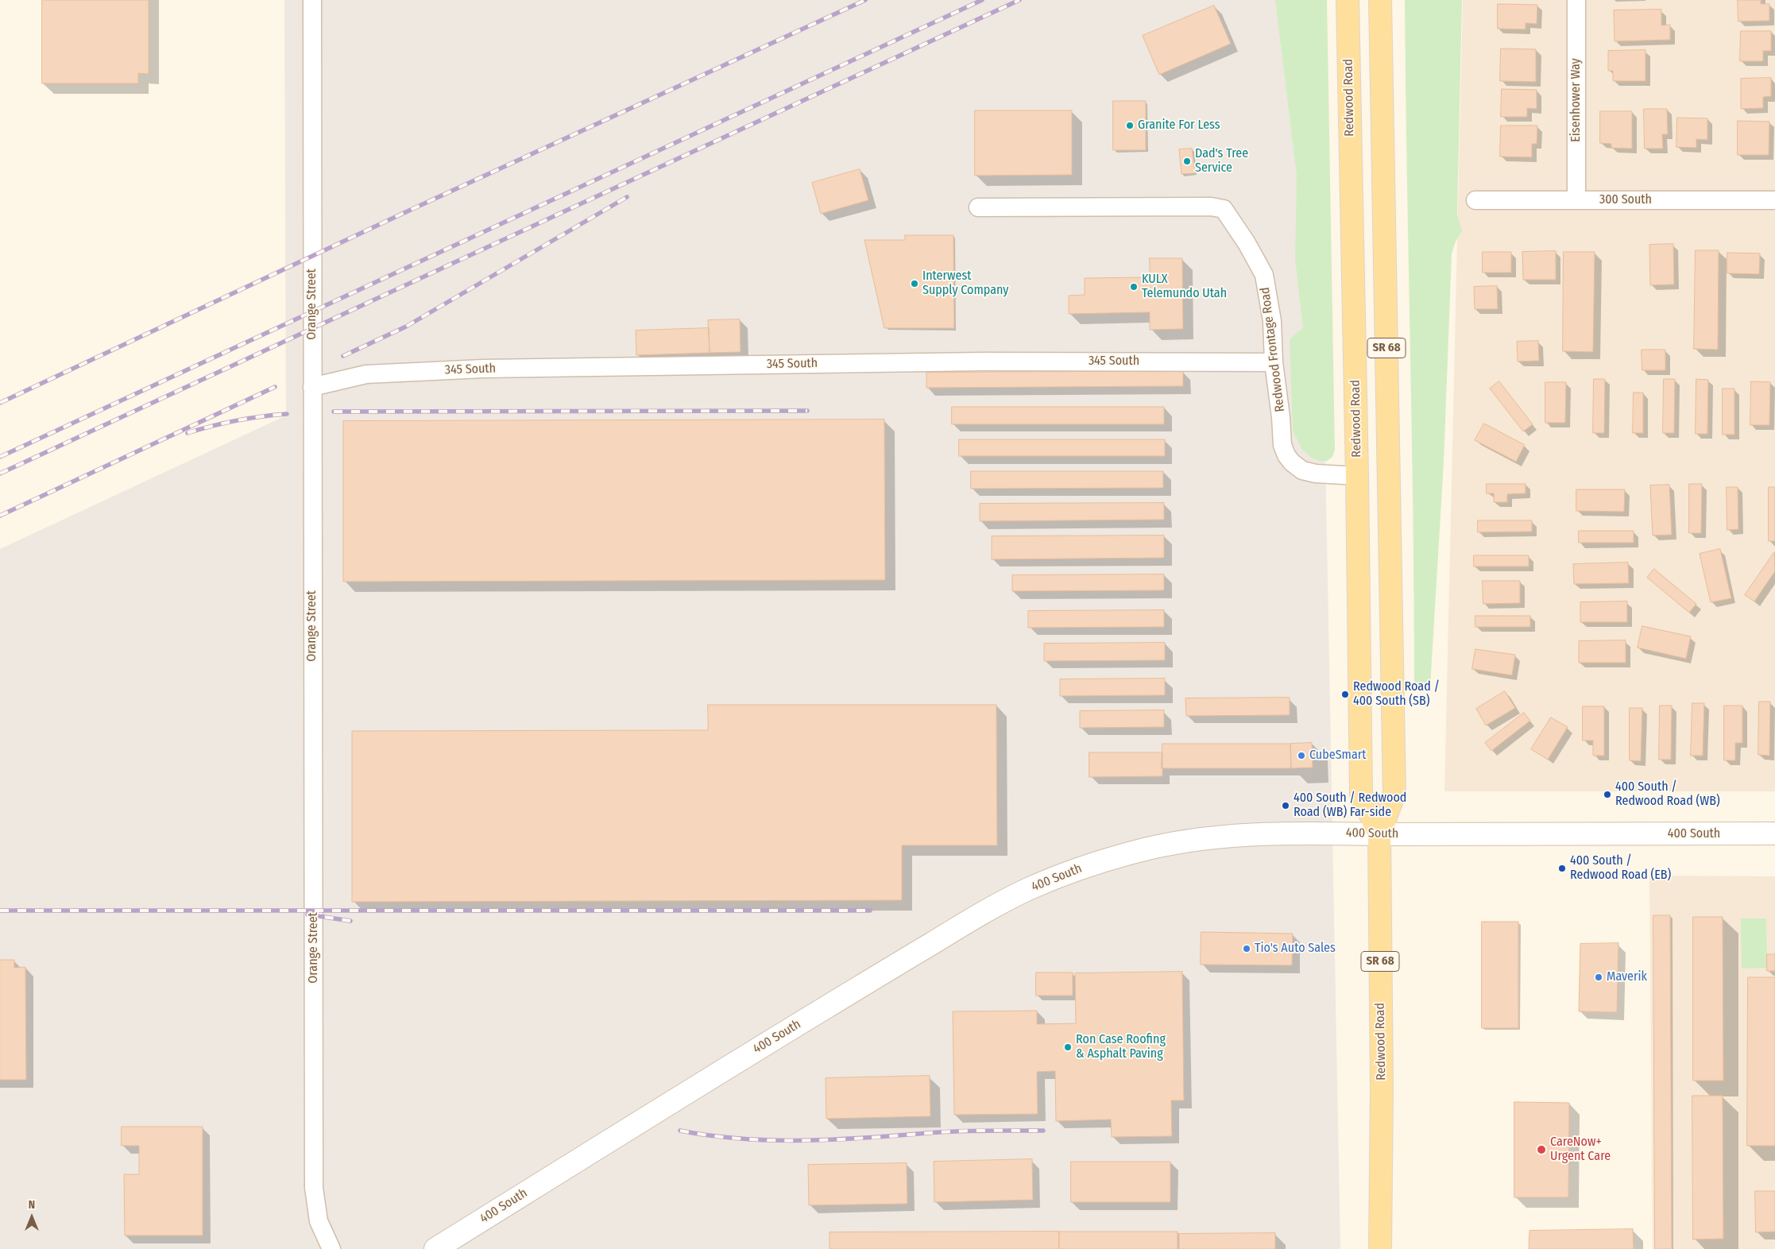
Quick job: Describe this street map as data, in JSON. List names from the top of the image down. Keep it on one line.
{"streets":{"main road":["Redwood Road","SR 68"],"street":["Eisenhower Way","300 South","Orange Street","Redwood Frontage Road","345 South","400 South"]},"crossings":[["Redwood Road","Redwood Frontage Road"],["Redwood Road","400 South"],["Eisenhower Way","300 South"],["Orange Street","345 South"],["Redwood Frontage Road","345 South"]],"places":["Granite For Less","Dad's Tree Service","Interwest Supply Company","KULX Telemundo Utah","Redwood Road / 400 South (SB)","CubeSmart","400 South / Redwood Road (WB)","400 South / Redwood Road (WB) Far-side","400 South / Redwood Road (EB)","Tio's Auto Sales","Maverik","Ron Case Roofing & Asphalt Paving","CareNow+ Urgent Care"],"north":"top"}
